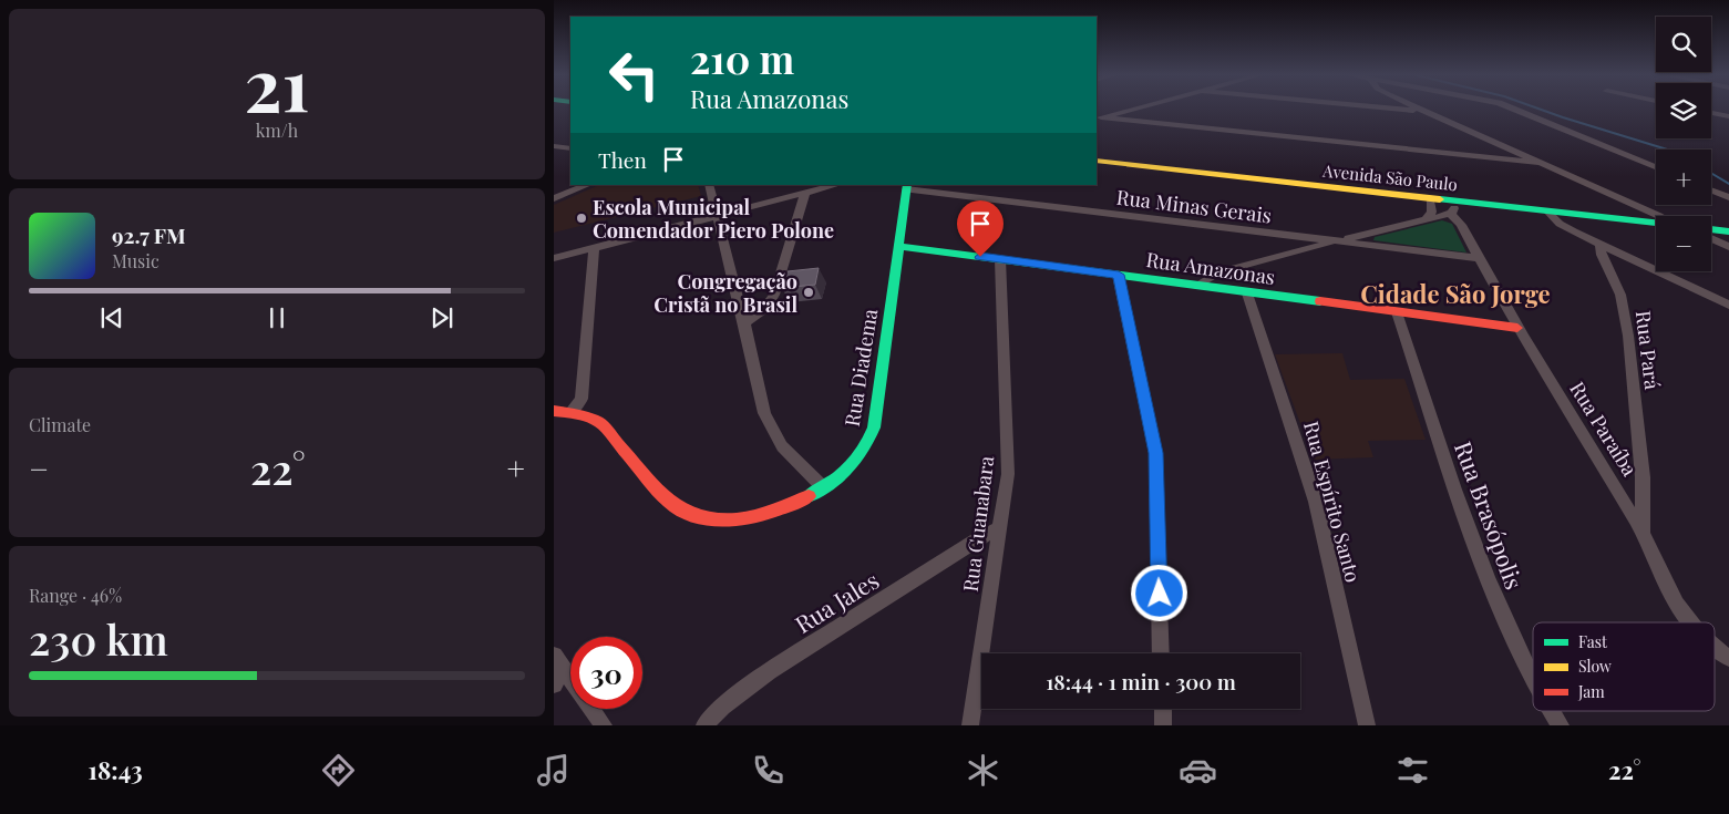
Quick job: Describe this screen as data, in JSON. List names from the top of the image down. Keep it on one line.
{"streets":{"street":["Avenida São Paulo","Rua Minas Gerais","Rua Amazonas","Rua Pará","Rua Diadema","Rua Paraíba","Rua Espírito Santo","Rua Brasópolis","Rua Guanabara","Rua Jales"]},"crossings":[["Avenida São Paulo","Rua Paraíba"],["Rua Minas Gerais","Rua Diadema"],["Rua Minas Gerais","Rua Paraíba"],["Rua Amazonas","Rua Diadema"],["Rua Amazonas","Rua Paraíba"],["Rua Amazonas","Rua Espírito Santo"],["Rua Amazonas","Rua Brasópolis"],["Rua Amazonas","Rua Guanabara"],["Rua Pará","Rua Paraíba"],["Rua Guanabara","Rua Jales"]],"districts":["Cidade São Jorge"],"places":["Escola Municipal Comendador Piero Polone","Congregação Cristã no Brasil"],"legend":["Fast","Slow","Jam"],"page":{"tile":[["21","km/h"],"Climate",["Range · 46%","230 km"]],"map_buttons":["+","−"],"turn":["210 m","Rua Amazonas"],"then":"Then","song":["92.7 FM","Music"],"heat":["−","22°","+"],"limit":"30","trip":"18:44 · 1 min · 300 m","tabs":["18:43","22°"]}}
